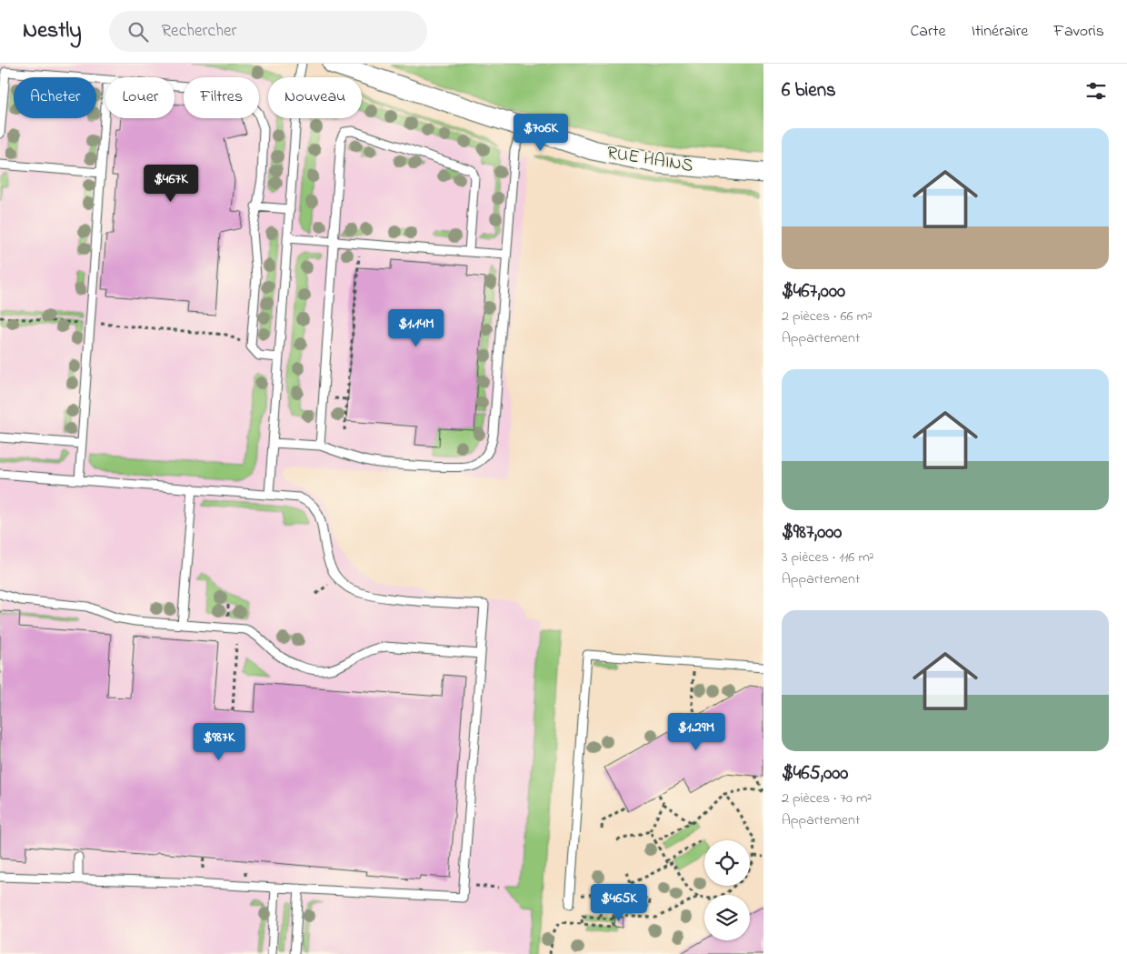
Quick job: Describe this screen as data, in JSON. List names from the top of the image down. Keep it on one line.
{"streets":{"street":["RUE HAINS"]},"page":{"header":"Nestly","search":"Rechercher","nav":["Carte","Itinéraire","Favoris"],"heading":"6 biens","chip":["Acheter","Louer","Filtres","Nouveau"],"price":["$706K","$467K","$1.14M","$1.29M","$987K","$465K"],"list":[{"name":"$467,000","note":"2 pièces · 66 m² · Appartement"},{"name":"$987,000","note":"3 pièces · 116 m² · Appartement"},{"name":"$465,000","note":"2 pièces · 70 m² · Appartement"}]}}
